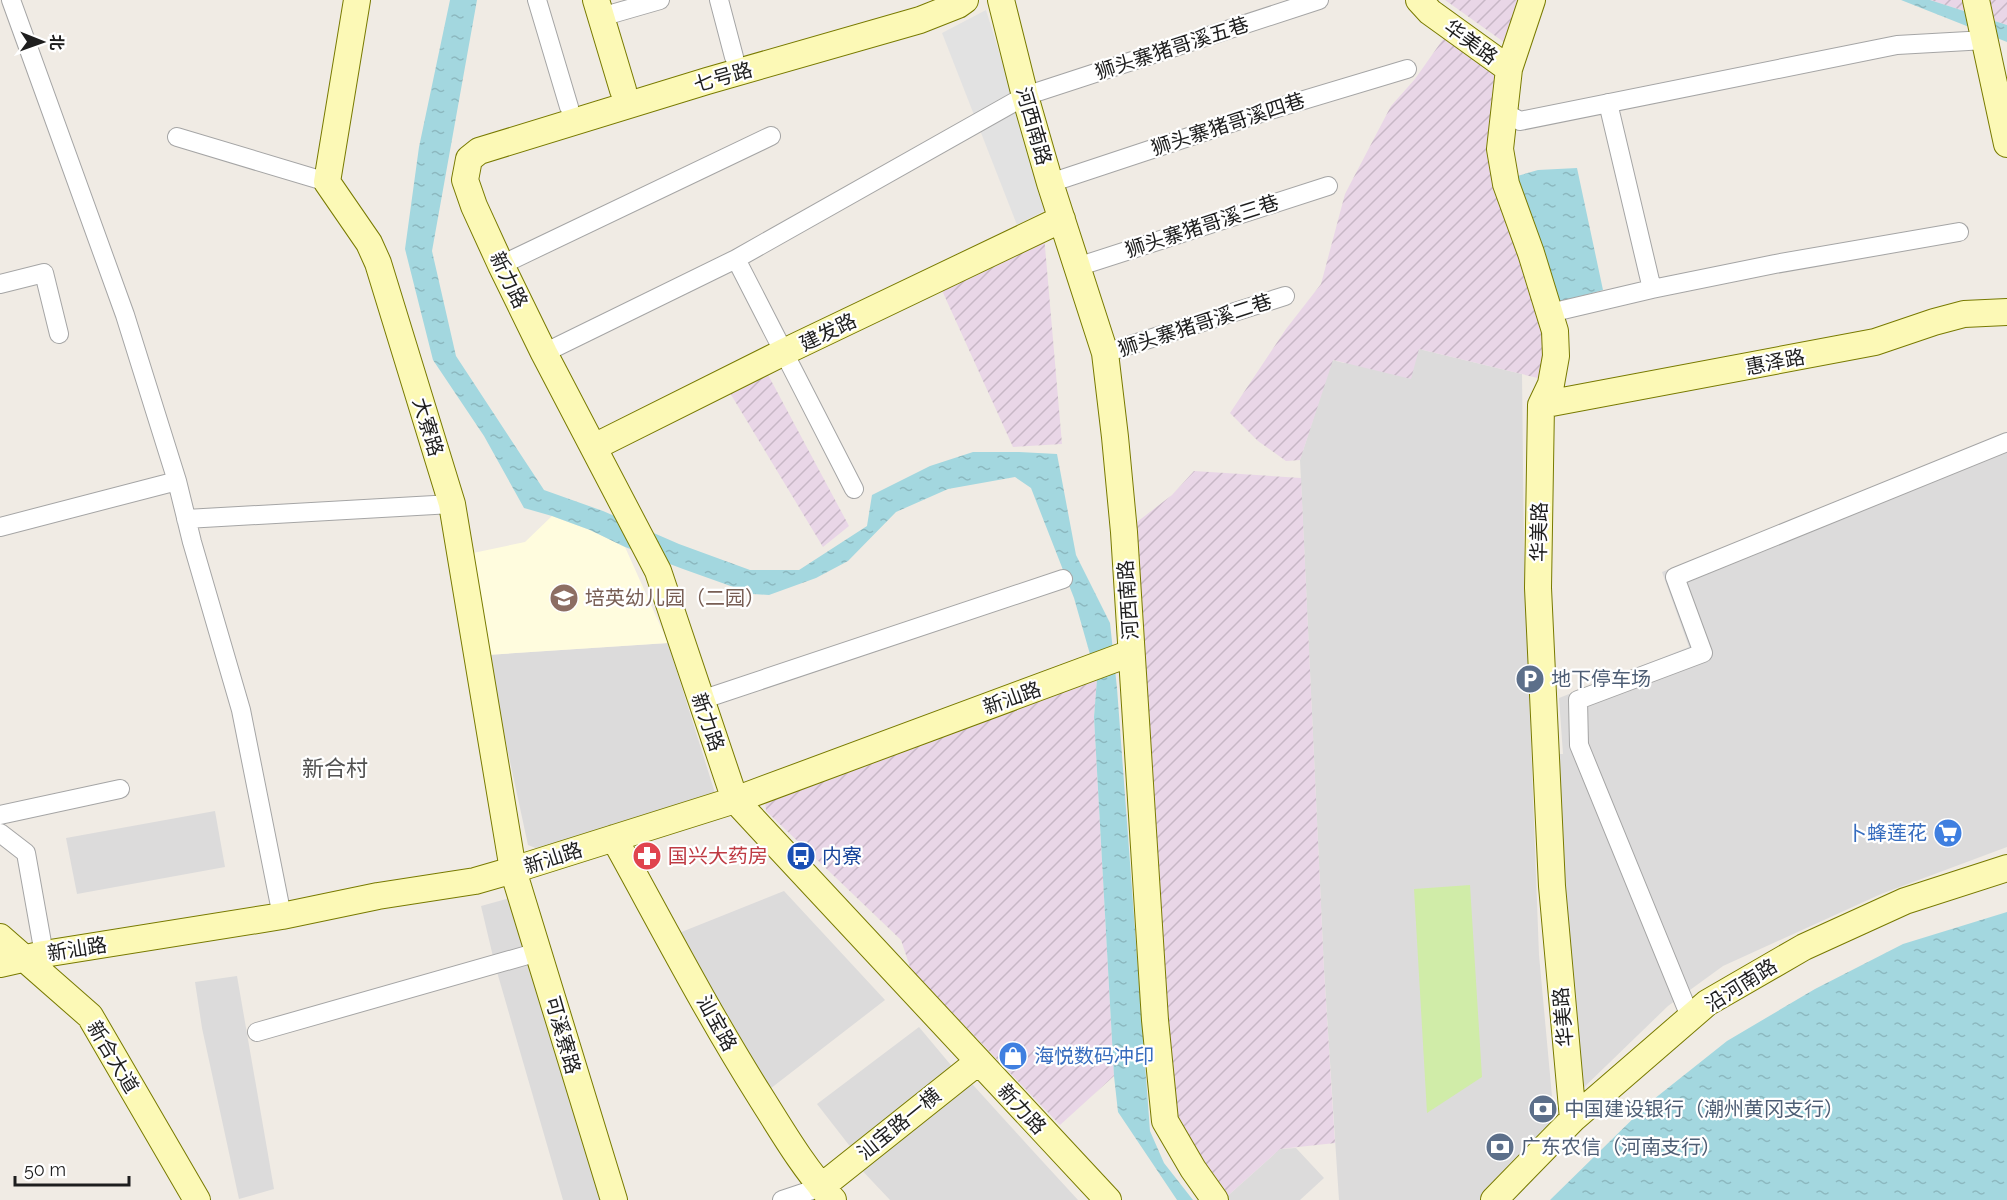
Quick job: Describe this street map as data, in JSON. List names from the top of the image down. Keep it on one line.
{"streets":{"main road":["华美路","七号路","河西南路","新力路","建发路","惠泽路","大寮路","新汕路","沿河南路","汕宝路","可溪寮路","新合大道","汕宝路一横"],"street":["狮头寨猪哥溪五巷","狮头寨猪哥溪四巷","狮头寨猪哥溪三巷","狮头寨猪哥溪二巷"]},"crossings":[["华美路","惠泽路"],["华美路","沿河南路"],["狮头寨猪哥溪五巷","河西南路"],["狮头寨猪哥溪五巷","新力路"],["七号路","新力路"],["狮头寨猪哥溪四巷","河西南路"],["河西南路","狮头寨猪哥溪三巷"],["河西南路","狮头寨猪哥溪二巷"],["河西南路","建发路"],["河西南路","新汕路"],["新力路","建发路"],["新力路","新汕路"],["新力路","汕宝路一横"],["大寮路","新汕路"],["大寮路","可溪寮路"],["新汕路","汕宝路"],["新汕路","可溪寮路"],["新汕路","新合大道"],["汕宝路","汕宝路一横"]],"districts":["新合村"],"places":{"school or university":["培英幼儿园（二园）"],"parking":["地下停车场"],"supermarket":["卜蜂莲花"],"pharmacy":["国兴大药房"],"bus stop":["内寮"],"shop":["海悦数码冲印"],"bank":["中国建设银行（潮州黄冈支行）","广东农信（河南支行）"]},"scale_bar":"50 m","north":"right"}
